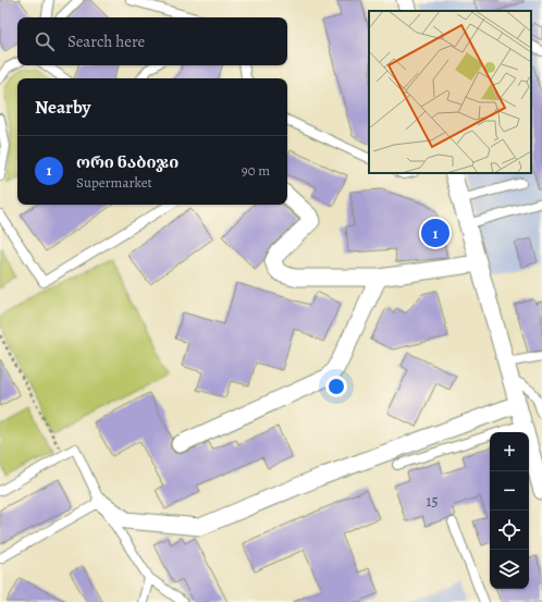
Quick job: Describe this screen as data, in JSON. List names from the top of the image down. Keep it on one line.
{"house_numbers":["15"],"page":{"search":"Search here","heading":"Nearby","list":[{"mark":"1","name":"ორი ნაბიჯი","note":"Supermarket","value":"90 m"}],"pins":"1","map_buttons":["+","−"]}}
